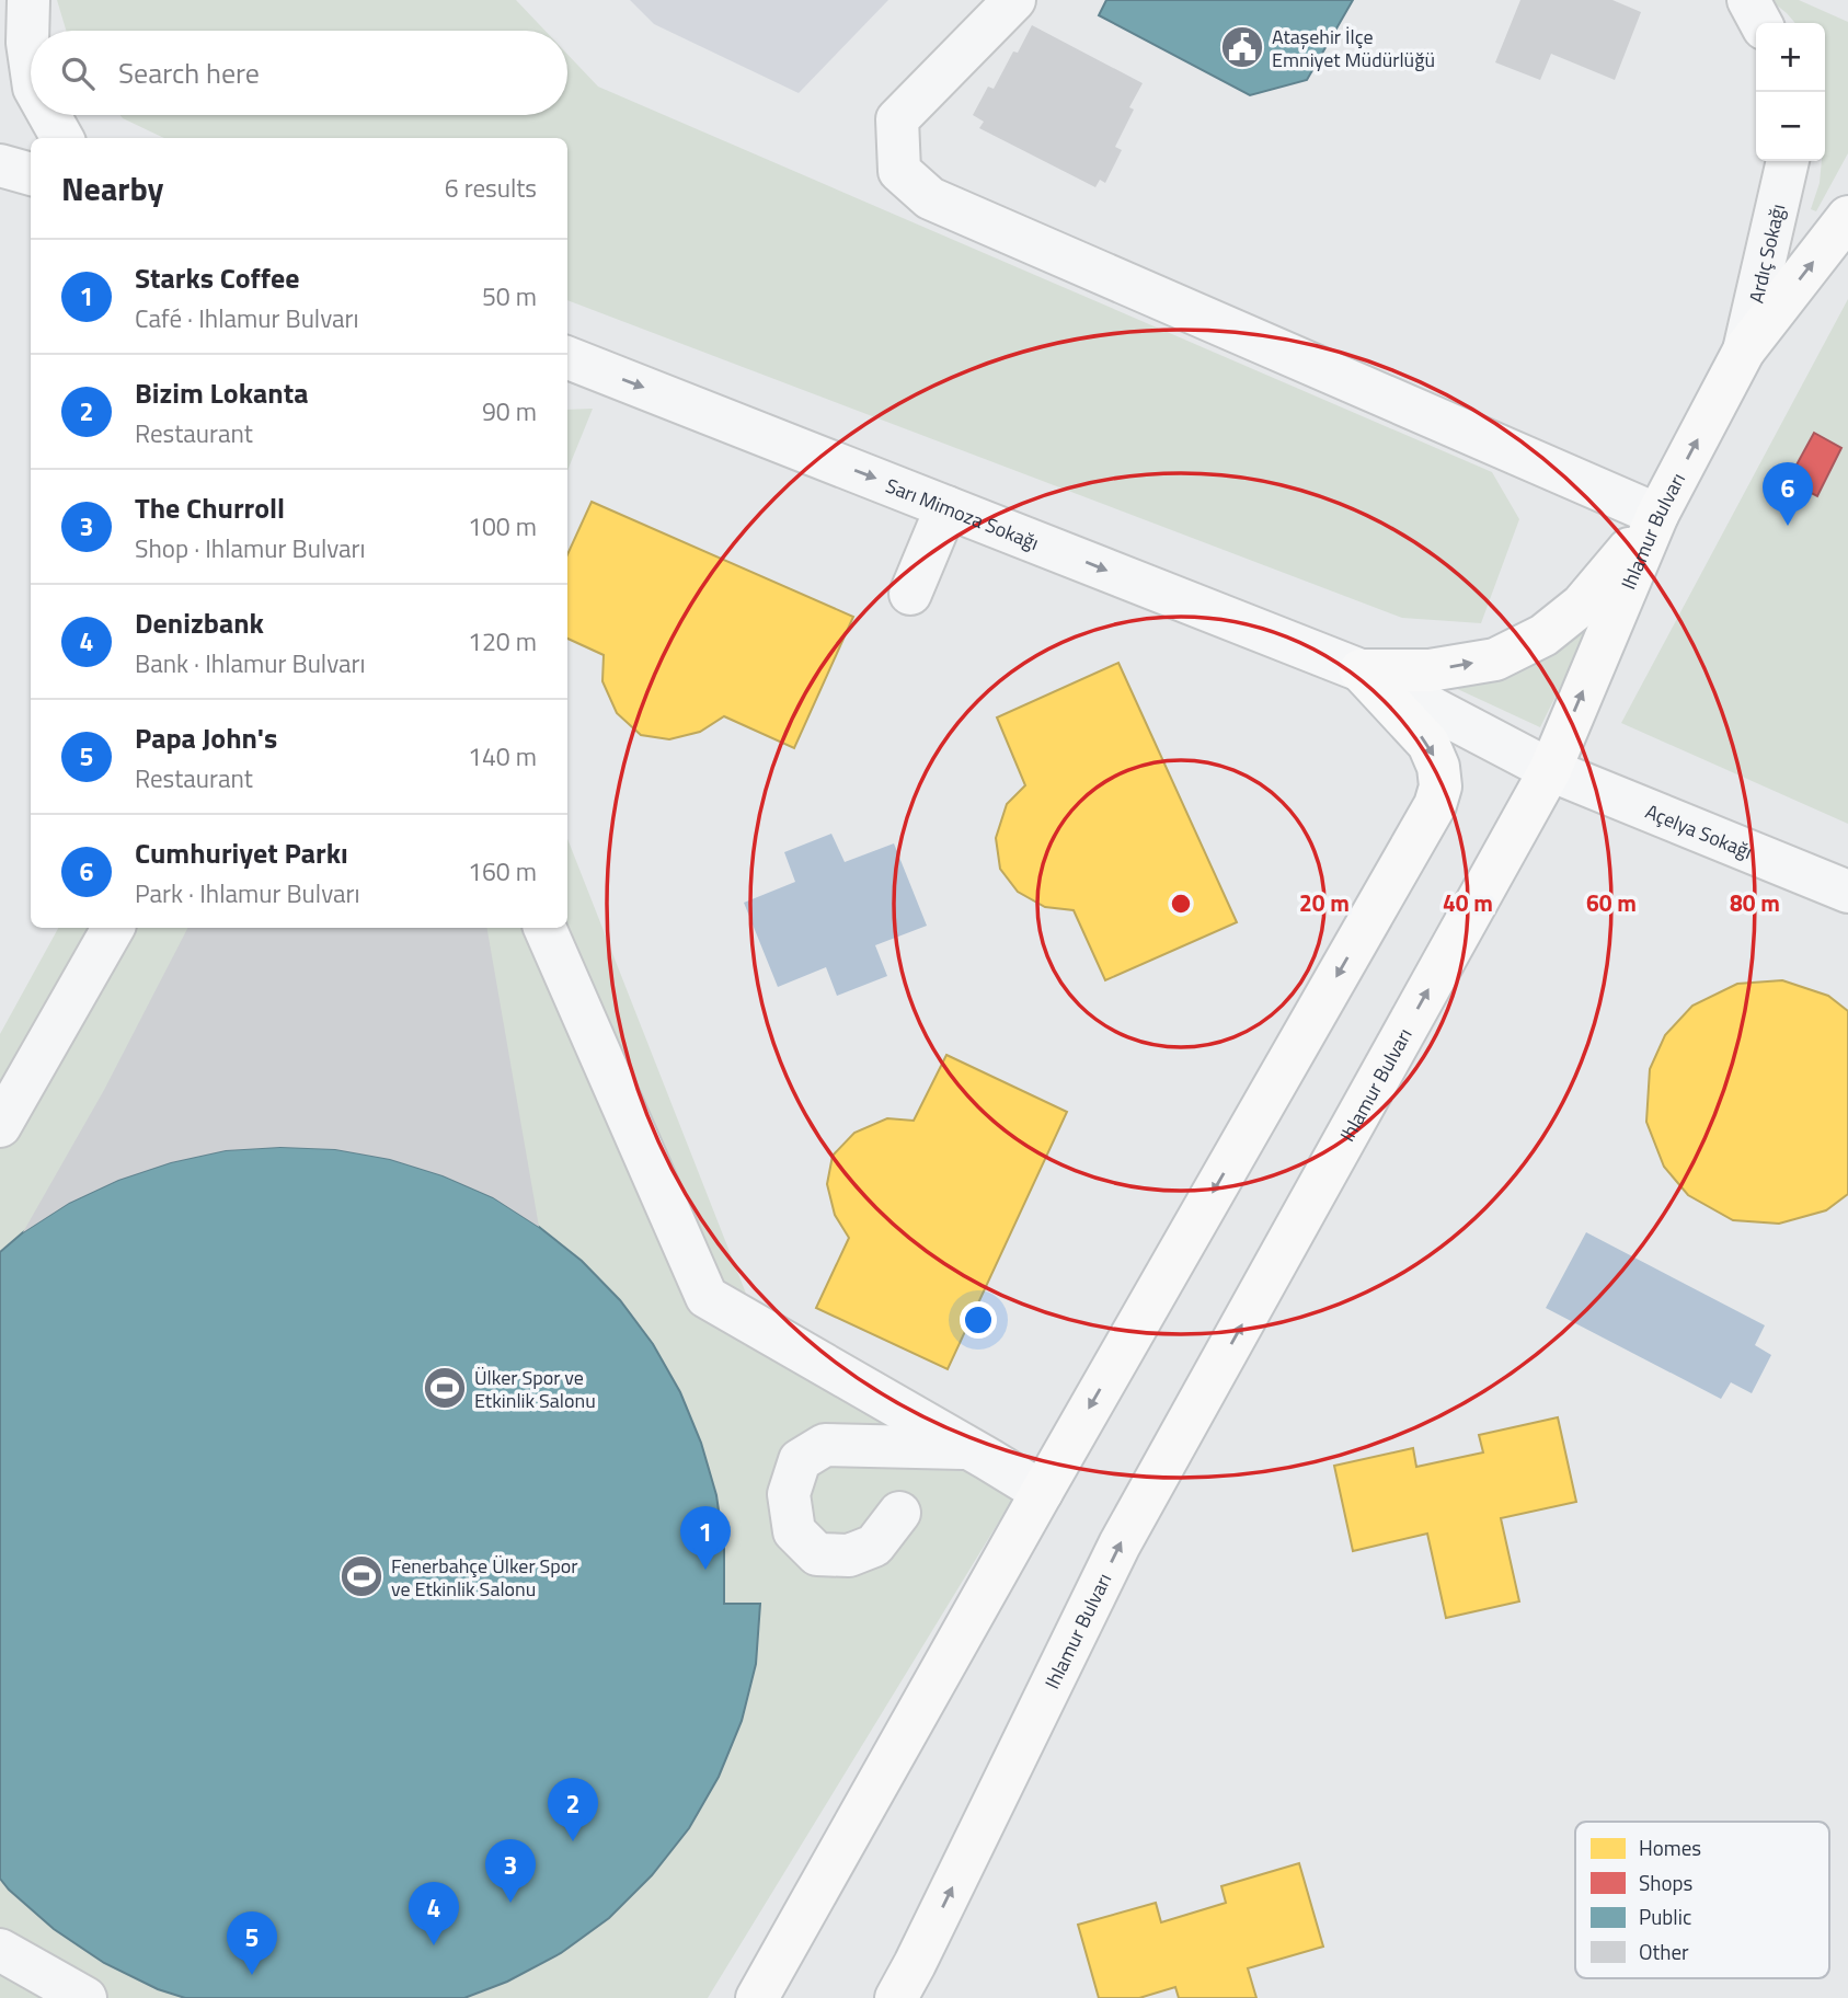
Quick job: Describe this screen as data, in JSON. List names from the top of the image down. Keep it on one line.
{"streets":{"main road":["Ihlamur Bulvarı"],"street":["Ardıç Sokağı","Sarı Mimoza Sokağı","Açelya Sokağı"]},"crossings":[["Ardıç Sokağı","Ihlamur Bulvarı"],["Sarı Mimoza Sokağı","Ihlamur Bulvarı"],["Sarı Mimoza Sokağı","Açelya Sokağı"],["Ihlamur Bulvarı","Açelya Sokağı"]],"one_way":["Sarı Mimoza Sokağı"],"places":{"public building":["Ataşehir İlçe Emniyet Müdürlüğü"],"sports":["Ülker Spor ve Etkinlik Salonu","Fenerbahçe Ülker Spor ve Etkinlik Salonu"]},"legend":["Homes","Shops","Public","Other"],"page":{"map_buttons":["+","−"],"search":"Search here","heading":["Nearby","6 results"],"list":[{"mark":"1","name":"Starks Coffee","note":"Café · Ihlamur Bulvarı","value":"50 m"},{"mark":"2","name":"Bizim Lokanta","note":"Restaurant","value":"90 m"},{"mark":"3","name":"The Churroll","note":"Shop · Ihlamur Bulvarı","value":"100 m"},{"mark":"4","name":"Denizbank","note":"Bank · Ihlamur Bulvarı","value":"120 m"},{"mark":"5","name":"Papa John's","note":"Restaurant","value":"140 m"},{"mark":"6","name":"Cumhuriyet Parkı","note":"Park · Ihlamur Bulvarı","value":"160 m"}],"pins":["6","1","2","3","4","5"]},"rings":["20 m","40 m","60 m","80 m"]}
